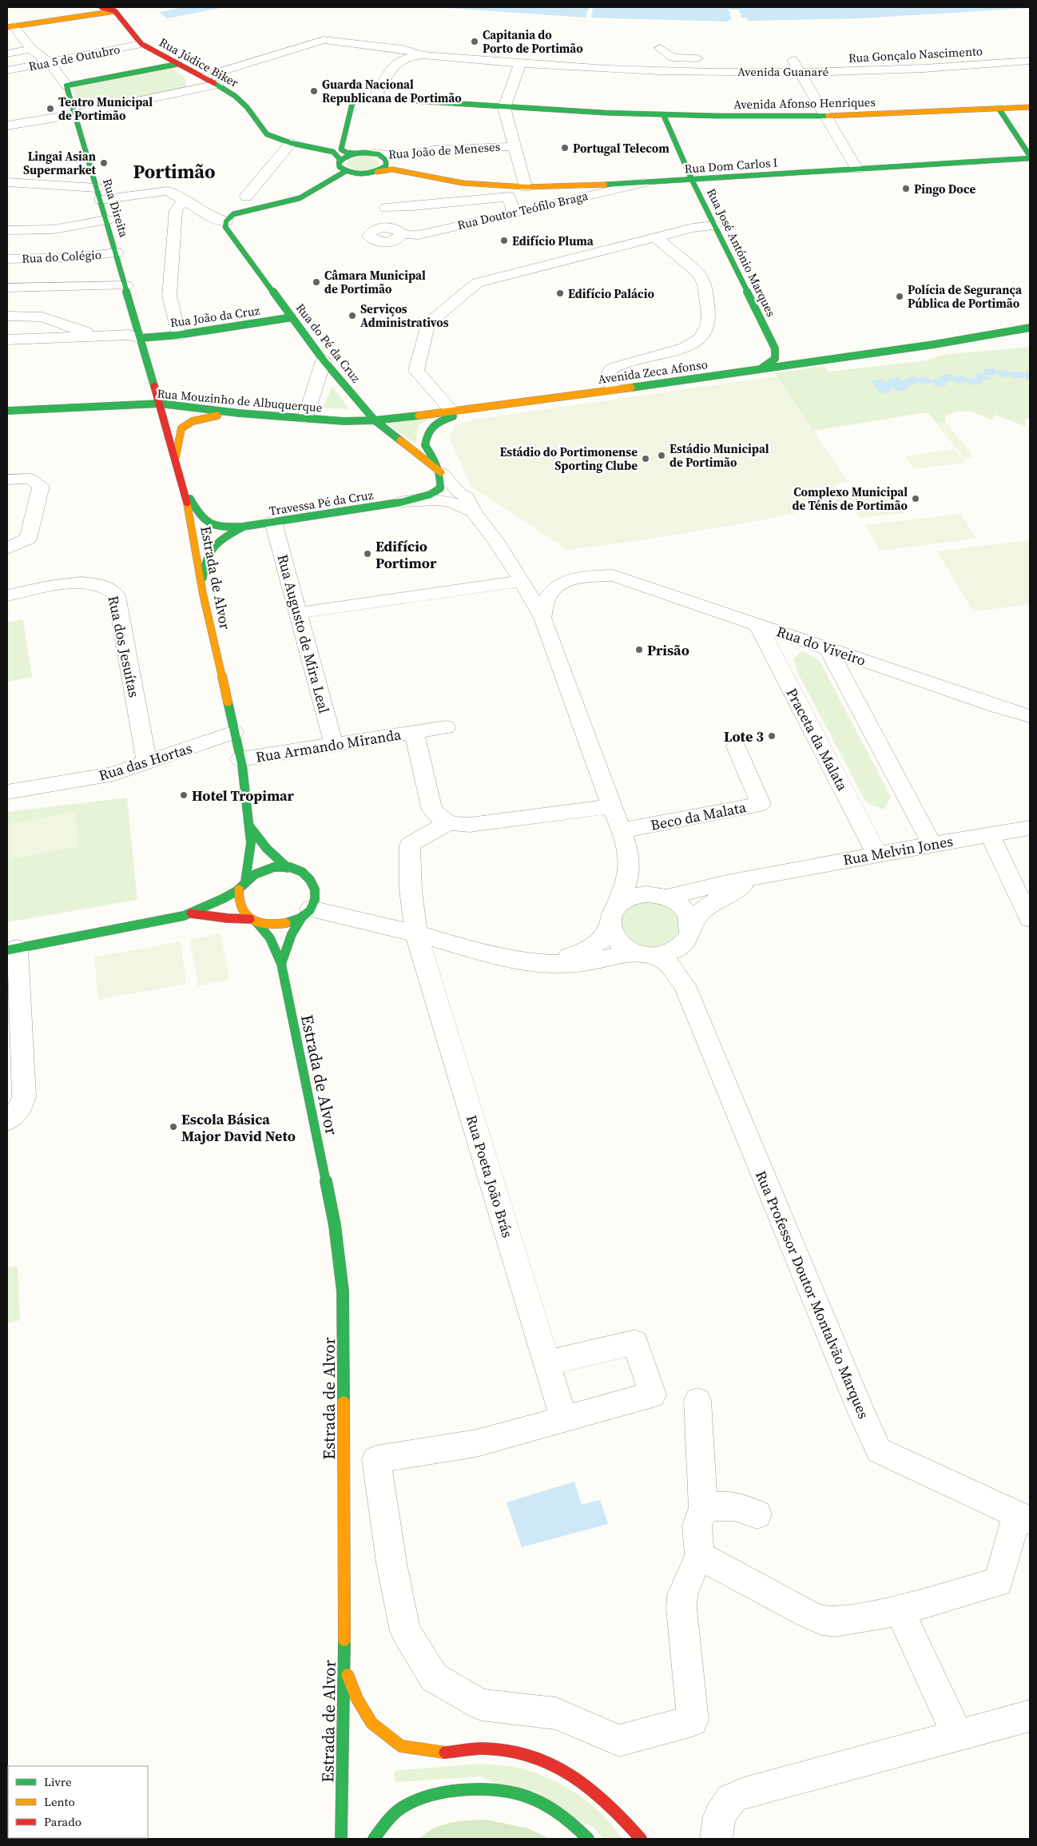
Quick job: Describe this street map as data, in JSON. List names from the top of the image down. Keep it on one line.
{"streets":{"street":["Rua 5 de Outubro","Rua Júdice Biker","Avenida Guanaré","Avenida Afonso Henriques","Rua João de Meneses","Rua Dom Carlos I","Rua Direita","Rua Doutor Teófilo Braga","Rua José António Marques","Rua do Colégio","Rua João da Cruz","Rua do Pé da Cruz","Avenida Zeca Afonso","Rua Mouzinho de Albuquerque","Travessa Pé da Cruz","Estrada de Alvor","Rua Augusto de Mira Leal","Rua do Viveiro","Rua dos Jesuítas","Praceta da Malata","Rua Armando Miranda","Rua das Hortas","Beco da Malata","Rua Melvin Jones","Rua Poeta João Brás","Rua Professor Doutor Montalvão Marques"]},"crossings":[["Rua 5 de Outubro","Rua Júdice Biker"],["Avenida Afonso Henriques","Rua José António Marques"],["Rua Dom Carlos I","Rua Doutor Teófilo Braga"],["Rua Dom Carlos I","Rua José António Marques"],["Rua Direita","Rua do Colégio"],["Rua Direita","Rua João da Cruz"],["Rua Direita","Estrada de Alvor"],["Rua José António Marques","Avenida Zeca Afonso"],["Rua João da Cruz","Rua do Pé da Cruz"],["Rua João da Cruz","Estrada de Alvor"],["Rua do Pé da Cruz","Avenida Zeca Afonso"],["Rua do Pé da Cruz","Rua Mouzinho de Albuquerque"],["Rua do Pé da Cruz","Travessa Pé da Cruz"],["Avenida Zeca Afonso","Rua Mouzinho de Albuquerque"],["Rua Mouzinho de Albuquerque","Estrada de Alvor"],["Travessa Pé da Cruz","Rua Augusto de Mira Leal"],["Estrada de Alvor","Rua Armando Miranda"],["Estrada de Alvor","Rua das Hortas"],["Rua Augusto de Mira Leal","Rua Armando Miranda"],["Rua do Viveiro","Praceta da Malata"],["Rua dos Jesuítas","Rua das Hortas"],["Praceta da Malata","Rua Melvin Jones"],["Rua Armando Miranda","Rua Poeta João Brás"]],"districts":["Portimão"],"places":["Capitania do Porto de Portimão","Guarda Nacional Republicana de Portimão","Teatro Municipal de Portimão","Portugal Telecom","Lingai Asian Supermarket","Pingo Doce","Edifício Pluma","Câmara Municipal de Portimão","Edifício Palácio","Polícia de Segurança Pública de Portimão","Serviços Administrativos","Estádio Municipal de Portimão","Estádio do Portimonense Sporting Clube","Complexo Municipal de Ténis de Portimão","Edifício Portimor","Prisão","Lote 3","Hotel Tropimar","Escola Básica Major David Neto"],"legend":["Livre","Lento","Parado"]}
